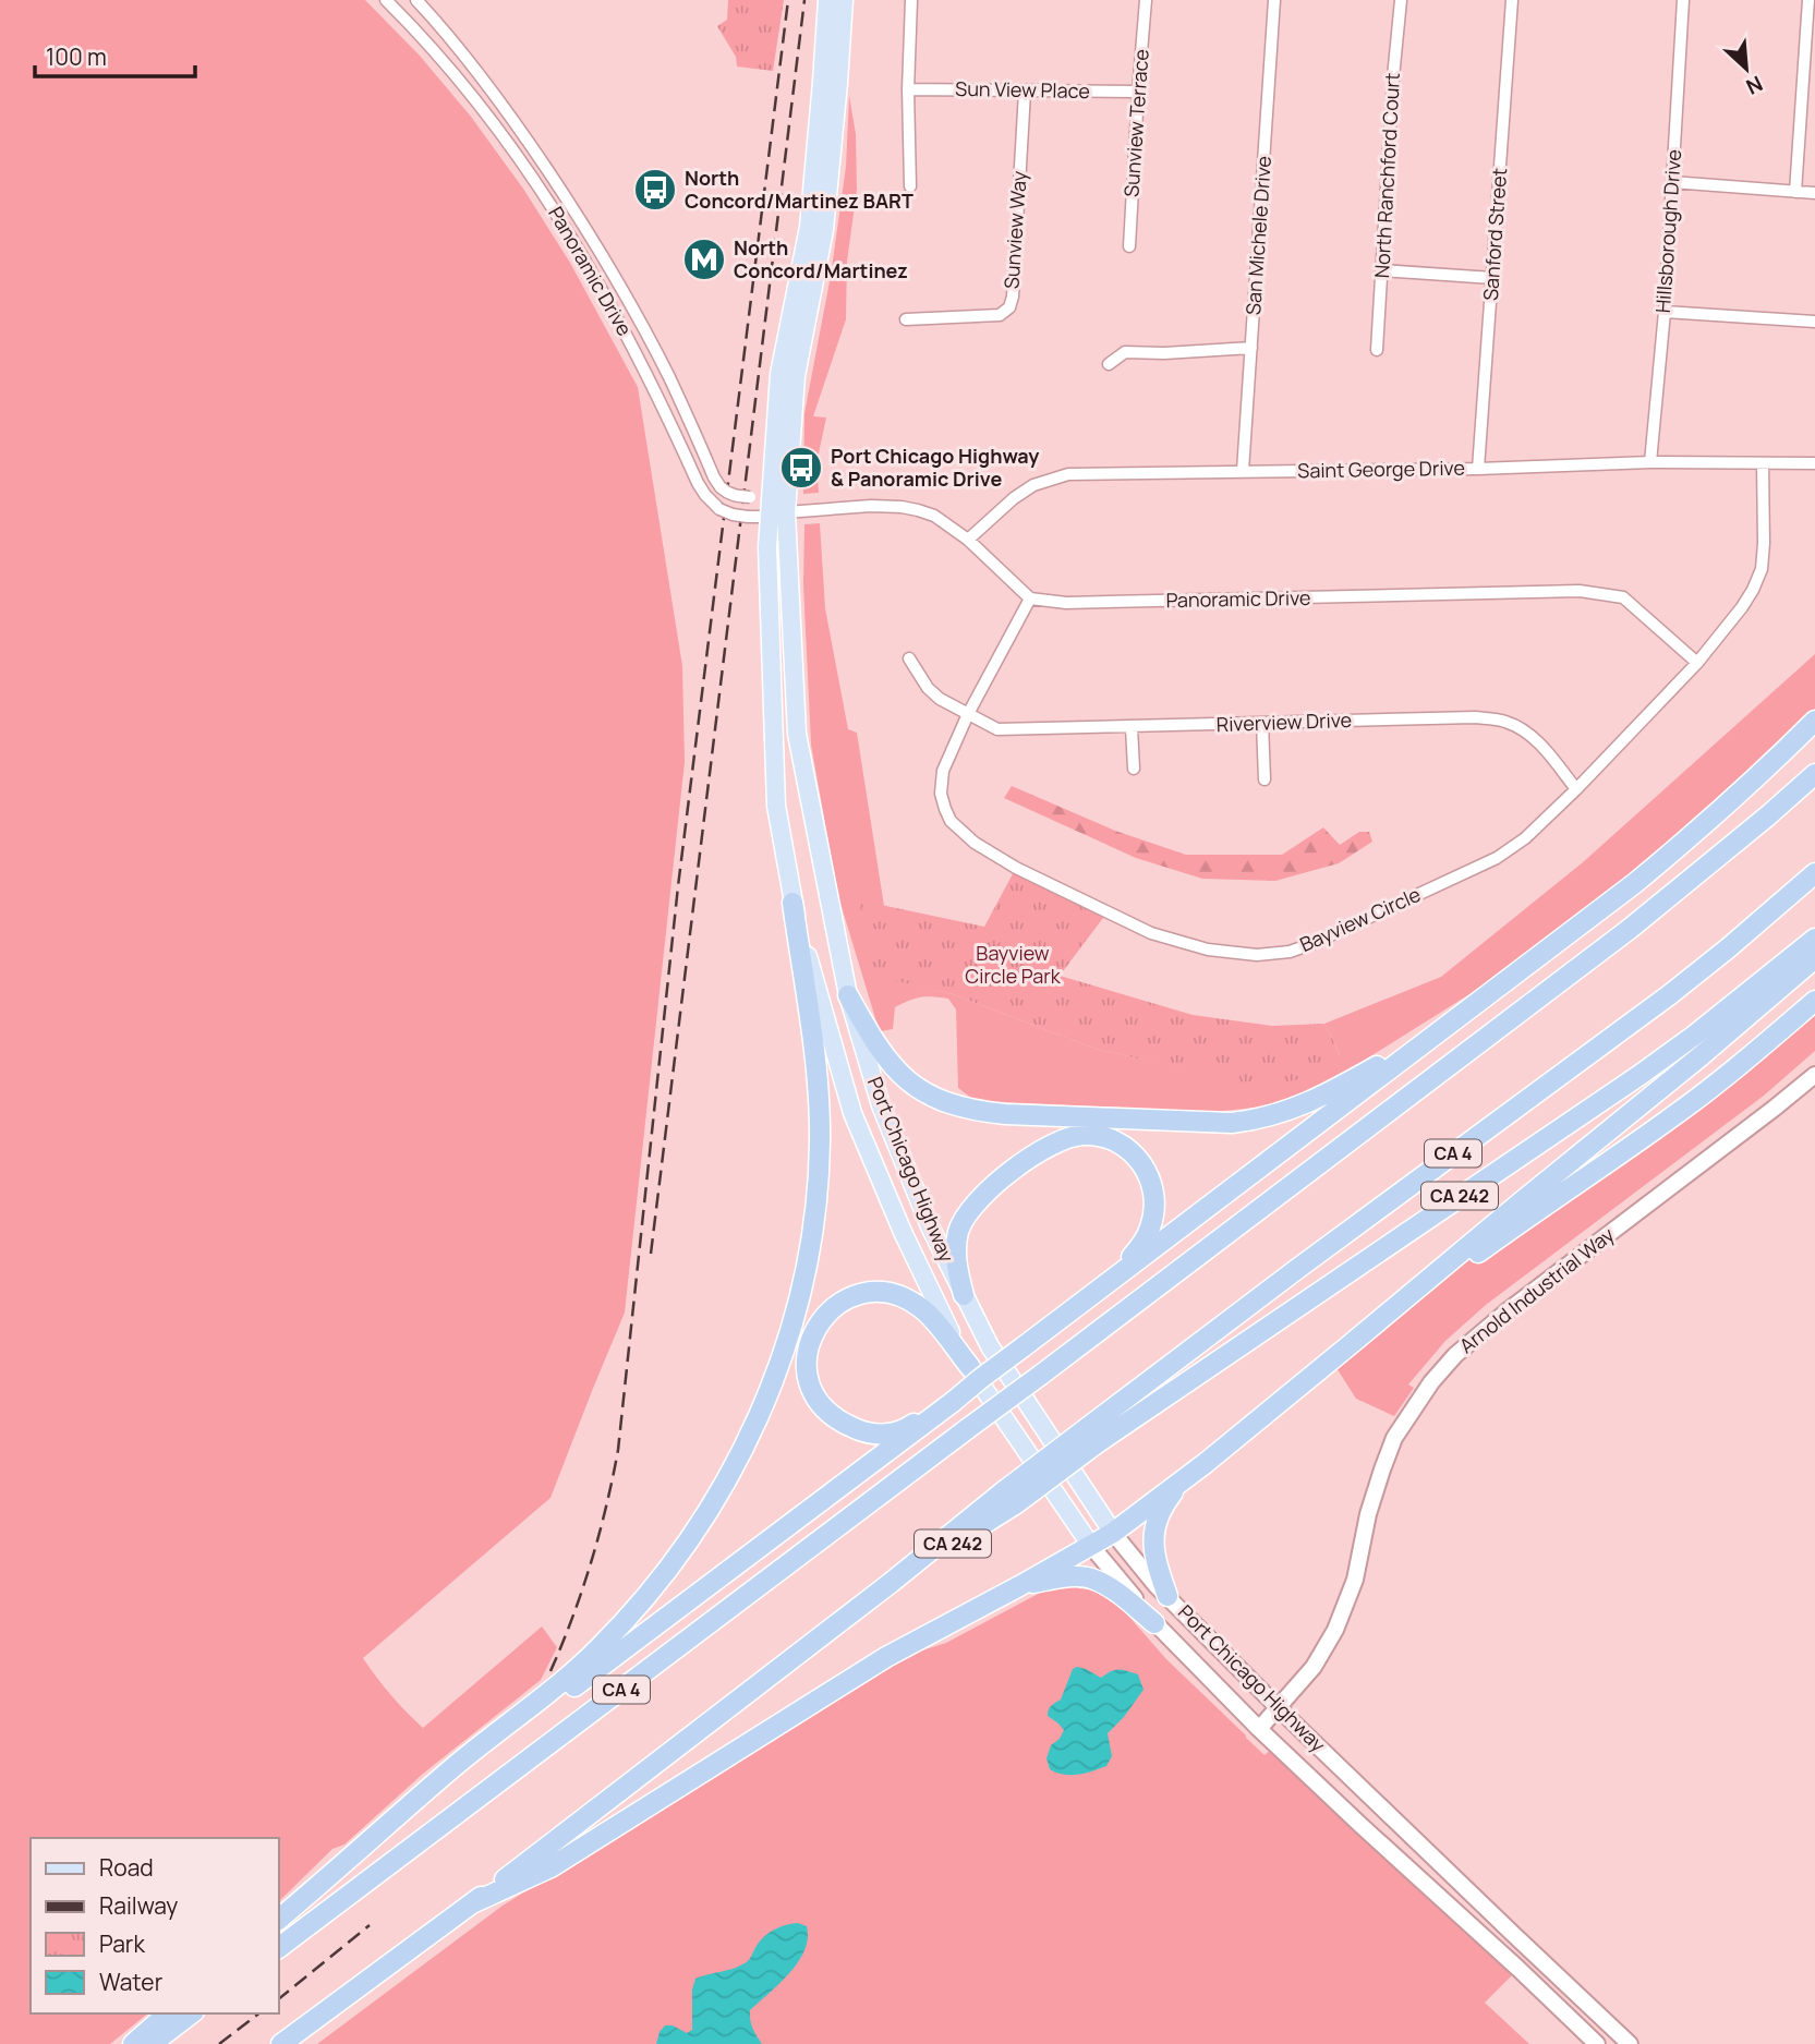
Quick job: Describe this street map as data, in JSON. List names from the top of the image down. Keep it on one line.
{"streets":{"highway":["CA 4","CA 242"],"main road":["Port Chicago Highway"],"street":["Sun View Place","Sunview Terrace","North Ranchford Court","Sunview Way","Hillsborough Drive","Sanford Street","San Michele Drive","Panoramic Drive","Saint George Drive","Riverview Drive","Bayview Circle","Arnold Industrial Way"]},"crossings":[["Sun View Place","Sunview Terrace"],["Sun View Place","Sunview Way"],["Hillsborough Drive","Saint George Drive"],["Sanford Street","Saint George Drive"],["San Michele Drive","Saint George Drive"],["Panoramic Drive","Saint George Drive"],["Panoramic Drive","Bayview Circle"],["Panoramic Drive","Port Chicago Highway"],["Saint George Drive","Bayview Circle"],["Riverview Drive","Bayview Circle"],["CA 4","CA 242"],["Port Chicago Highway","Arnold Industrial Way"]],"parks":["Bayview Circle Park"],"places":{"bus stop":["North Concord/Martinez BART","Port Chicago Highway & Panoramic Drive"],"metro station":["North Concord/Martinez"]},"legend":["Road","Railway","Park","Water"],"scale_bar":"100 m","north":"bottom right"}
